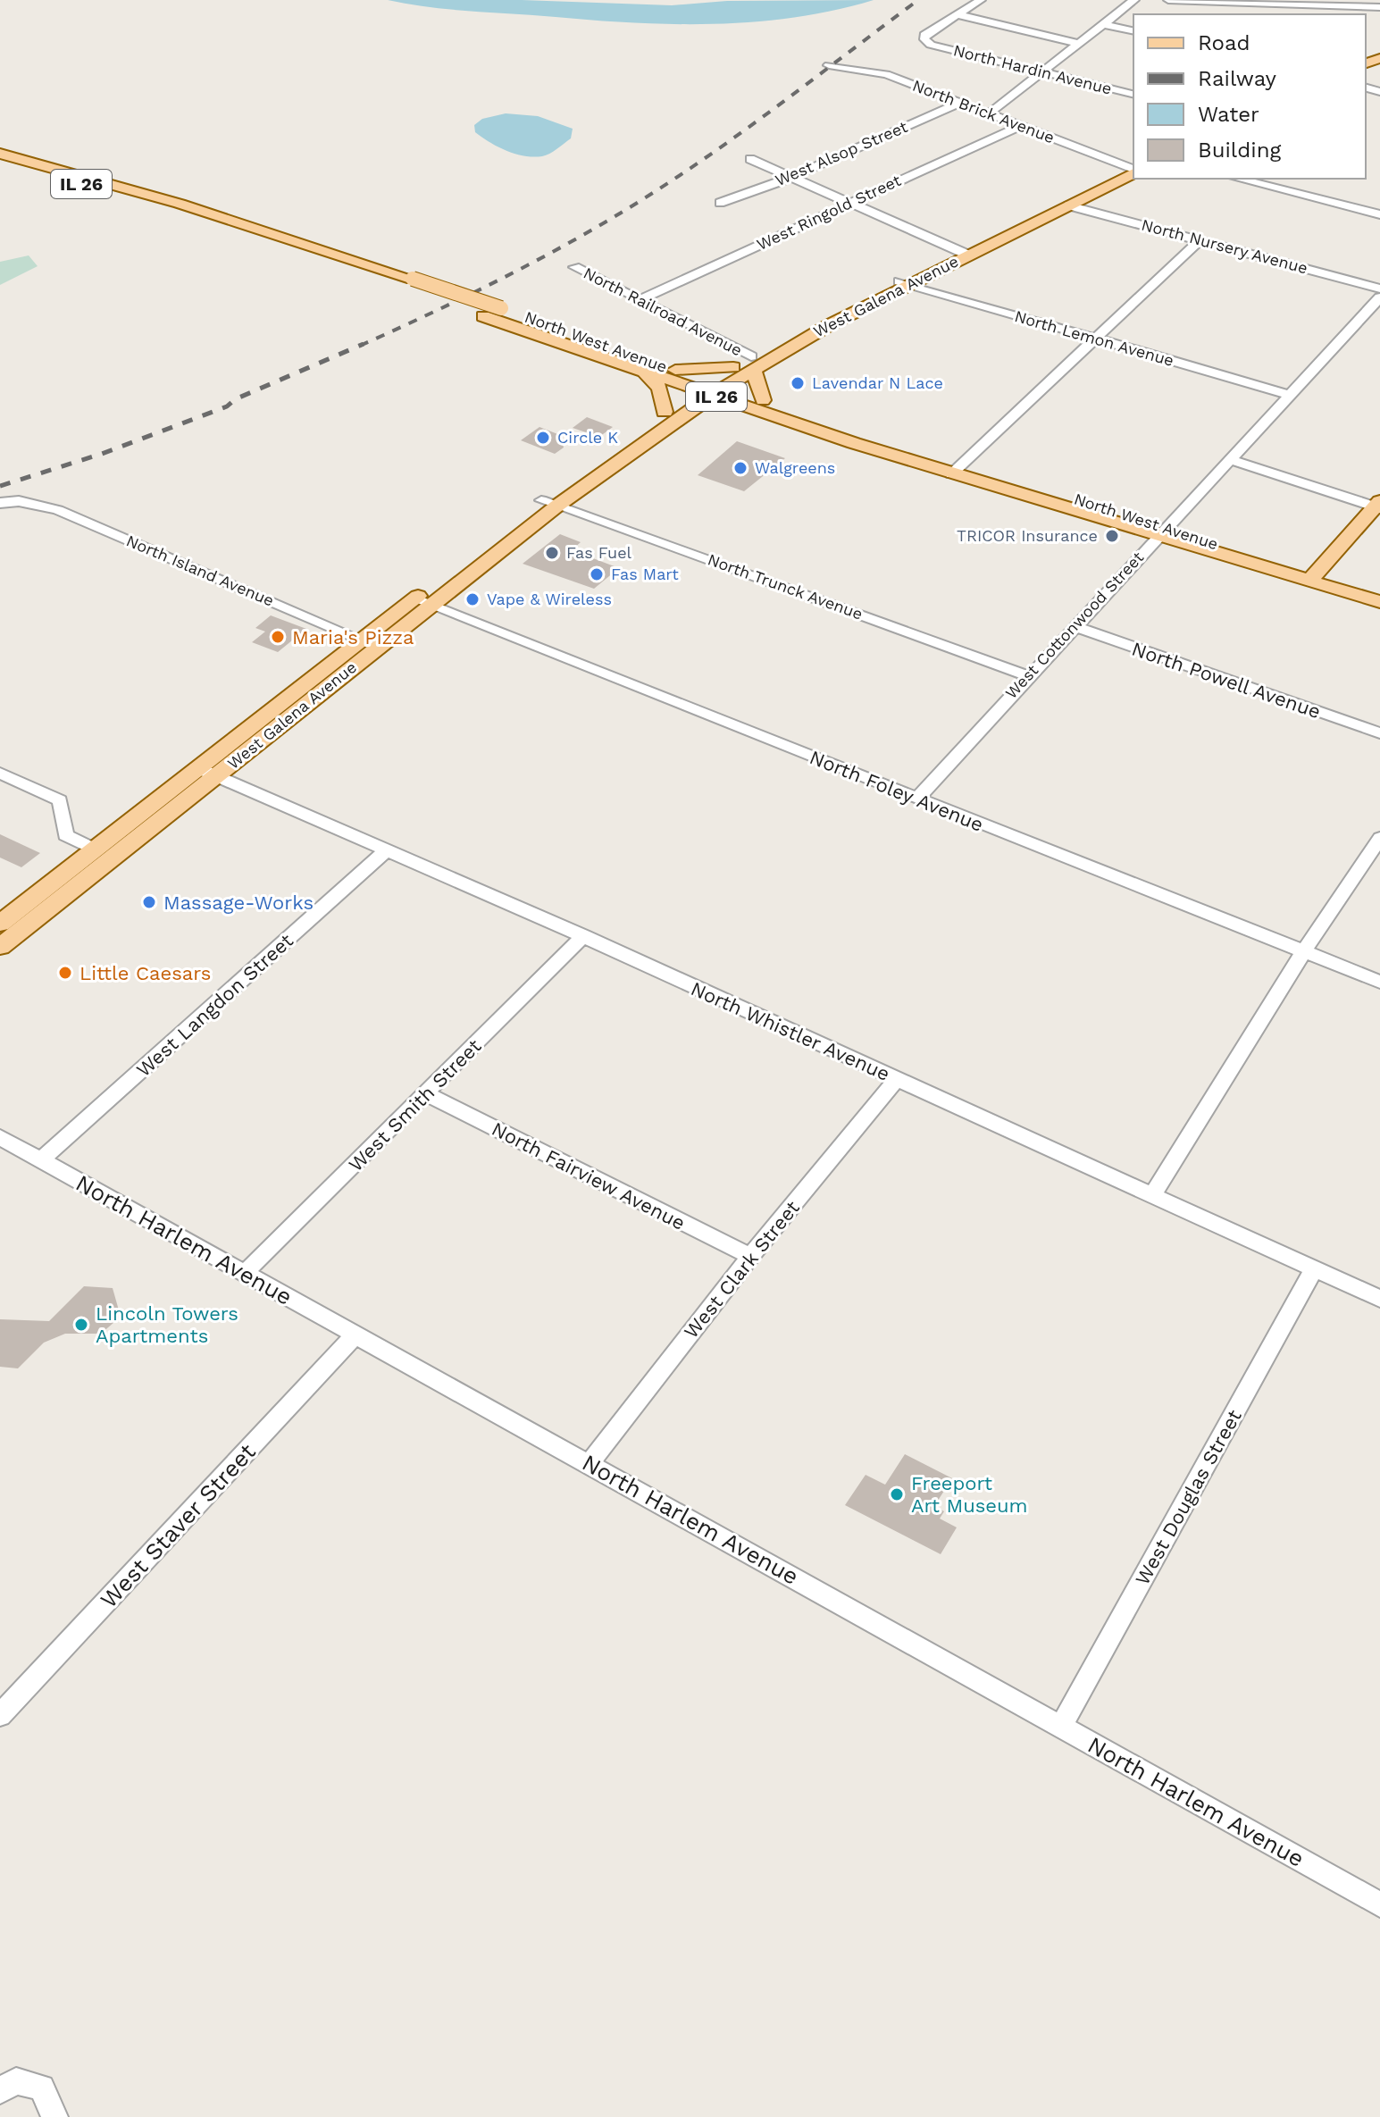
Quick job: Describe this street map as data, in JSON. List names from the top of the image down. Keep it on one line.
{"streets":{"main road":["IL 26","West Galena Avenue","North West Avenue"],"street":["North Hardin Avenue","North Brick Avenue","West Alsop Street","West Ringold Street","North Nursery Avenue","North Railroad Avenue","North Lemon Avenue","North Island Avenue","North Trunck Avenue","West Cottonwood Street","North Powell Avenue","North Foley Avenue","West Langdon Street","North Whistler Avenue","West Smith Street","North Fairview Avenue","North Harlem Avenue","West Clark Street","West Douglas Street","West Staver Street"]},"crossings":[["North Brick Avenue","West Alsop Street"],["North Brick Avenue","West Ringold Street"],["West Ringold Street","North Railroad Avenue"],["North Nursery Avenue","West Galena Avenue"],["West Galena Avenue","North Railroad Avenue"],["West Galena Avenue","North Lemon Avenue"],["West Galena Avenue","North West Avenue"],["West Galena Avenue","North Island Avenue"],["West Galena Avenue","North Trunck Avenue"],["West Galena Avenue","North Foley Avenue"],["West Galena Avenue","North Whistler Avenue"],["North Lemon Avenue","West Cottonwood Street"],["North West Avenue","West Cottonwood Street"],["North Trunck Avenue","West Cottonwood Street"],["West Cottonwood Street","North Powell Avenue"],["West Cottonwood Street","North Foley Avenue"],["West Langdon Street","North Whistler Avenue"],["West Langdon Street","North Harlem Avenue"],["North Whistler Avenue","West Smith Street"],["North Whistler Avenue","West Clark Street"],["North Whistler Avenue","West Douglas Street"],["West Smith Street","North Fairview Avenue"],["West Smith Street","North Harlem Avenue"],["North Fairview Avenue","West Clark Street"],["North Harlem Avenue","West Clark Street"],["North Harlem Avenue","West Douglas Street"],["North Harlem Avenue","West Staver Street"]],"places":["Lavendar N Lace","Circle K","Walgreens","TRICOR Insurance","Fas Fuel","Fas Mart","Vape & Wireless","Maria's Pizza","Massage-Works","Little Caesars","Lincoln Towers Apartments","Freeport Art Museum"],"legend":["Road","Railway","Water","Building"]}
